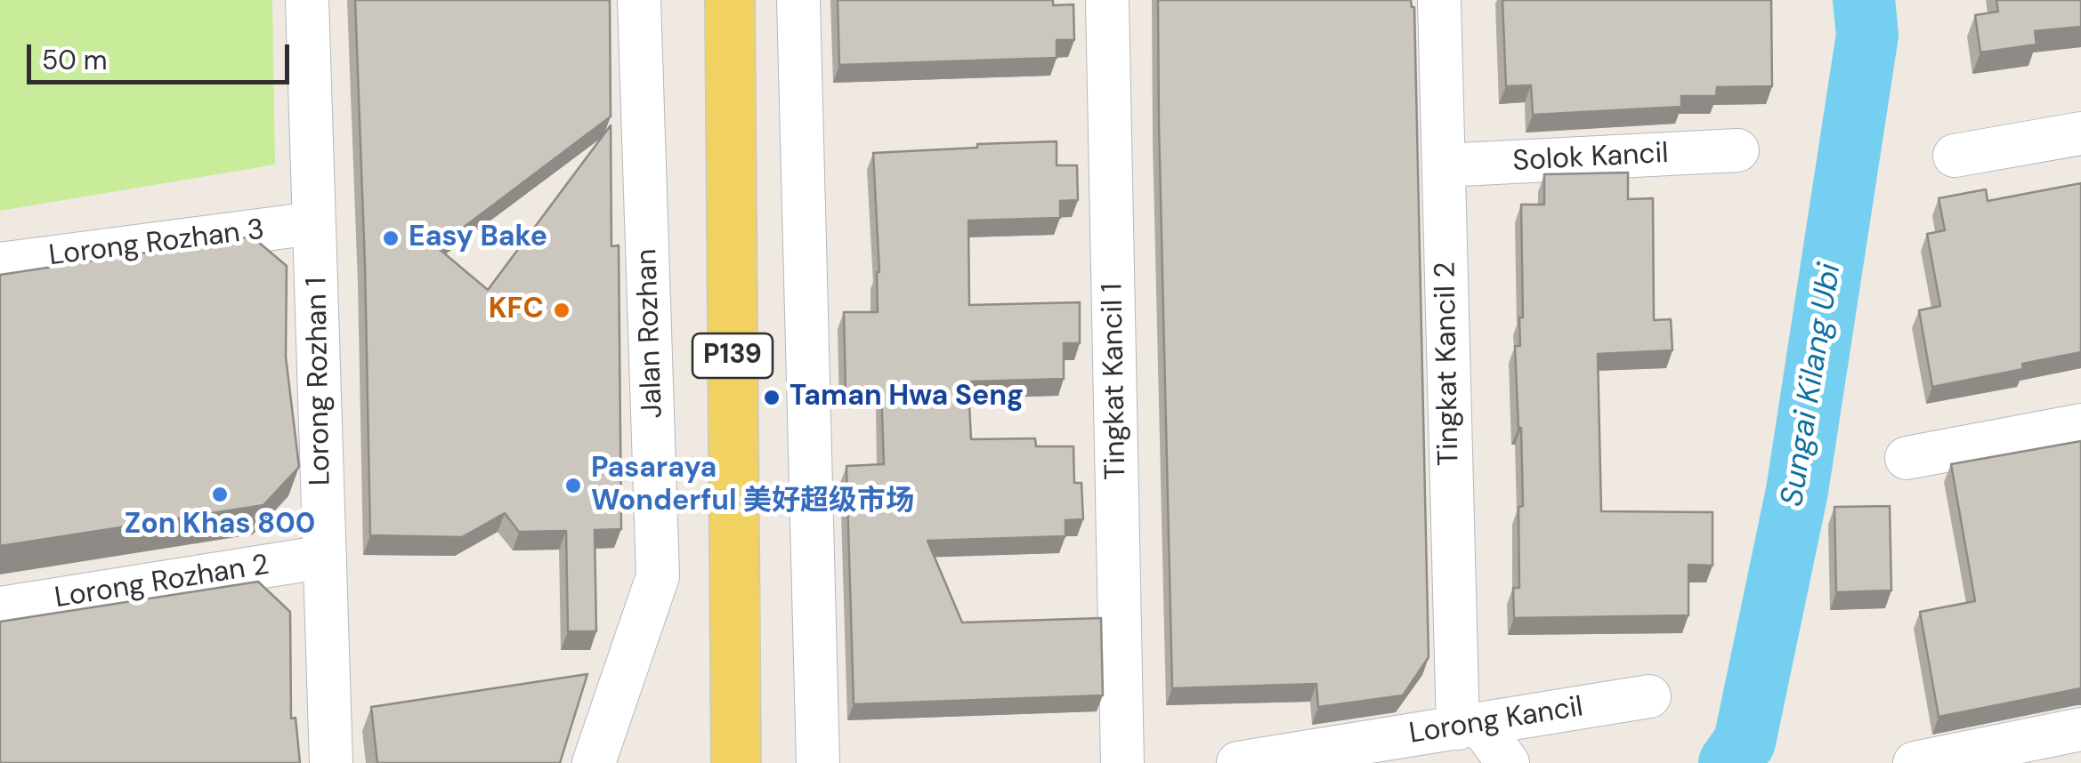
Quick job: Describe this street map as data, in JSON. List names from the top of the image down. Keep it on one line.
{"streets":{"main road":["P139"],"street":["Solok Kancil","Lorong Rozhan 3","Jalan Rozhan","Tingkat Kancil 2","Lorong Rozhan 1","Tingkat Kancil 1","Lorong Rozhan 2","Lorong Kancil"]},"crossings":[["Solok Kancil","Tingkat Kancil 2"],["Lorong Rozhan 3","Lorong Rozhan 1"],["Tingkat Kancil 2","Lorong Kancil"],["Lorong Rozhan 1","Lorong Rozhan 2"]],"water":["Sungai Kilang Ubi"],"places":["Easy Bake","KFC","Taman Hwa Seng","Pasaraya Wonderful 美好超级市场","Zon Khas 800"],"scale_bar":"50 m"}
